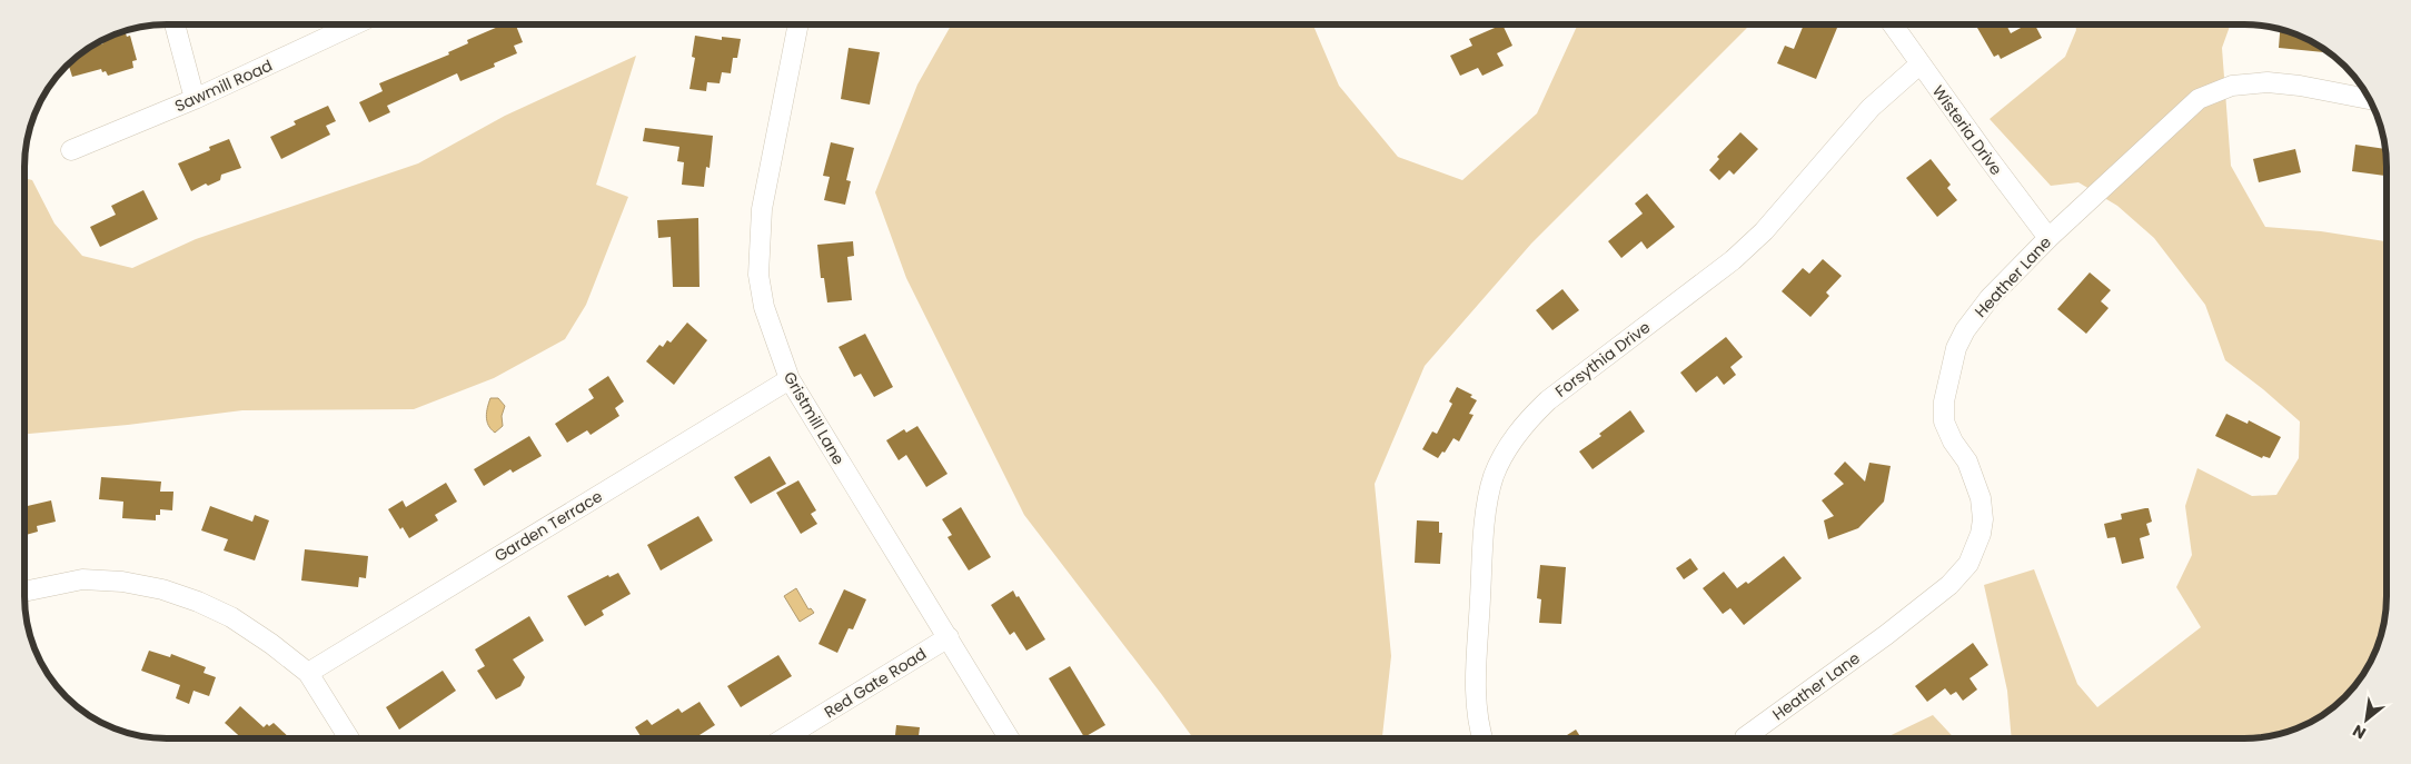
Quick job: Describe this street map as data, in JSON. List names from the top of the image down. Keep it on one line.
{"streets":{"street":["Sawmill Road","Wisteria Drive","Heather Lane","Forsythia Drive","Gristmill Lane","Garden Terrace","Red Gate Road"]},"crossings":[["Wisteria Drive","Heather Lane"],["Wisteria Drive","Forsythia Drive"],["Gristmill Lane","Garden Terrace"],["Gristmill Lane","Red Gate Road"]],"north":"bottom left"}
